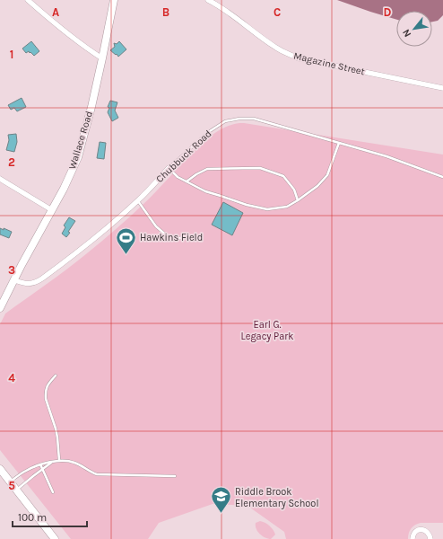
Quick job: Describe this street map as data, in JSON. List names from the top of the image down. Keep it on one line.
{"streets":{"street":["Magazine Street","Wallace Road","Chubbuck Road"]},"crossings":[["Wallace Road","Chubbuck Road"]],"parks":["Earl G. Legacy Park"],"places":{"sports":["Hawkins Field"],"school or university":["Riddle Brook Elementary School"]},"scale_bar":"100 m","north":"bottom left","grid":{"columns":["A","B","C","D"],"rows":["1","2","3","4","5"]}}
